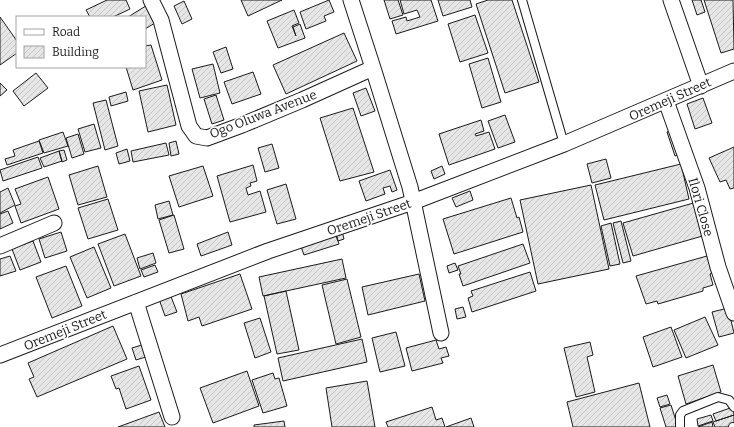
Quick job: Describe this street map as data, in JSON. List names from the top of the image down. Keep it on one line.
{"streets":{"street":["Oremeji Street","Ogo Oluwa Avenue","Ilori Close"]},"crossings":[["Oremeji Street","Ilori Close"]],"legend":["Road","Building"]}
